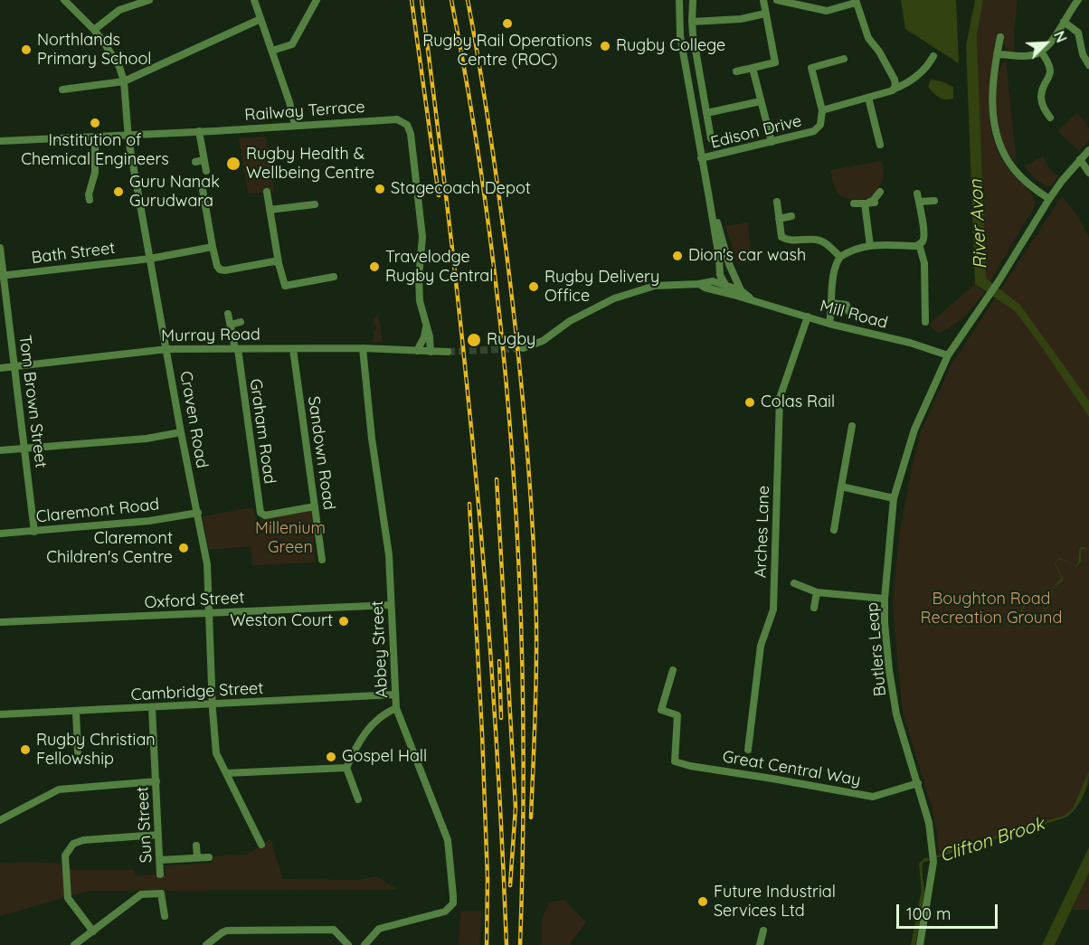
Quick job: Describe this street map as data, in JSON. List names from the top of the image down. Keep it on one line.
{"streets":{"street":["Railway Terrace","Edison Drive","Bath Street","Mill Road","Murray Road","Tom Brown Street","Craven Road","Graham Road","Sandown Road","Claremont Road","Arches Lane","Oxford Street","Abbey Street","Butlers Leap","Cambridge Street","Great Central Way","Sun Street"]},"crossings":[["Railway Terrace","Murray Road"],["Railway Terrace","Craven Road"],["Bath Street","Tom Brown Street"],["Bath Street","Craven Road"],["Mill Road","Arches Lane"],["Mill Road","Butlers Leap"],["Murray Road","Tom Brown Street"],["Murray Road","Craven Road"],["Murray Road","Graham Road"],["Murray Road","Sandown Road"],["Murray Road","Abbey Street"],["Tom Brown Street","Claremont Road"],["Craven Road","Claremont Road"],["Craven Road","Oxford Street"],["Craven Road","Cambridge Street"],["Graham Road","Sandown Road"],["Oxford Street","Abbey Street"],["Abbey Street","Cambridge Street"],["Butlers Leap","Great Central Way"],["Cambridge Street","Sun Street"]],"water":["River Avon","Clifton Brook"],"parks":["Millenium Green","Boughton Road Recreation Ground"],"places":["Rugby Rail Operations Centre (ROC)","Rugby College","Northlands Primary School","Institution of Chemical Engineers","Rugby Health & Wellbeing Centre","Stagecoach Depot","Guru Nanak Gurudwara","Dion's car wash","Travelodge Rugby Central","Rugby Delivery Office","Rugby","Colas Rail","Claremont Children's Centre","Weston Court","Rugby Christian Fellowship","Gospel Hall","Future Industrial Services Ltd"],"scale_bar":"100 m","north":"top right"}
